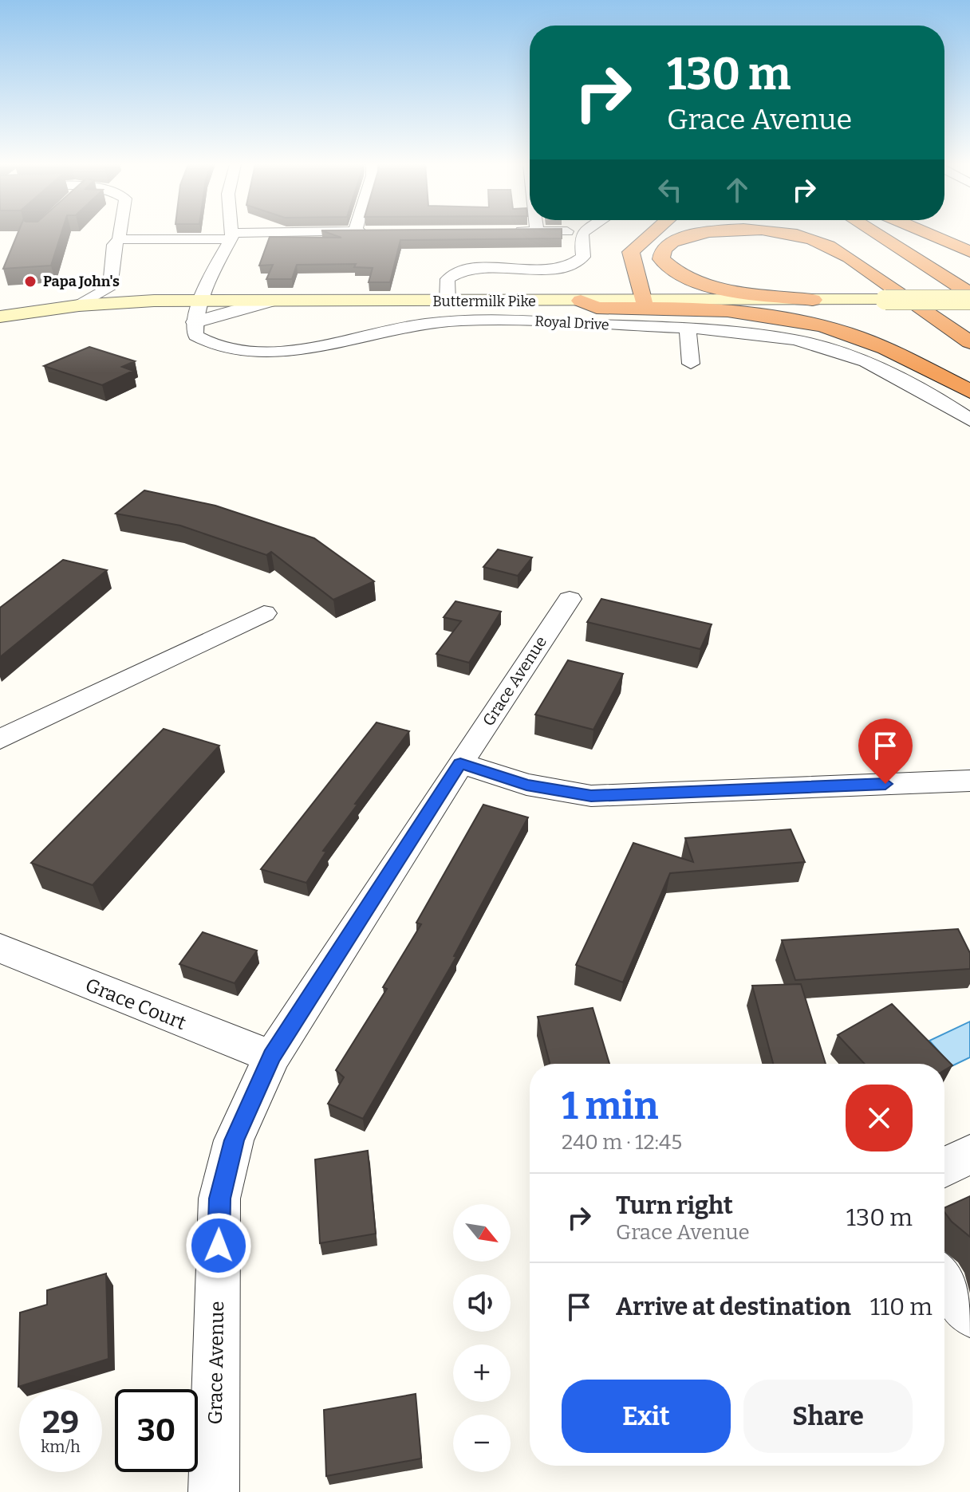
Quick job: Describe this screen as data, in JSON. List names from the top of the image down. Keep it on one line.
{"streets":{"main road":["Buttermilk Pike"],"street":["Royal Drive","Grace Avenue","Grace Court"]},"crossings":[["Grace Avenue","Grace Court"]],"places":["Papa John's"],"north":"bottom right","page":{"turn":["130 m","Grace Avenue"],"heading":["1 min","240 m · 12:45"],"list":[{"name":"Turn right","note":"Grace Avenue","value":"130 m"},{"name":"Arrive at destination","value":"110 m"}],"map_buttons":["+","−"],"buttons":["Exit","Share"],"speed":"29 km/h","limit":"30"}}
